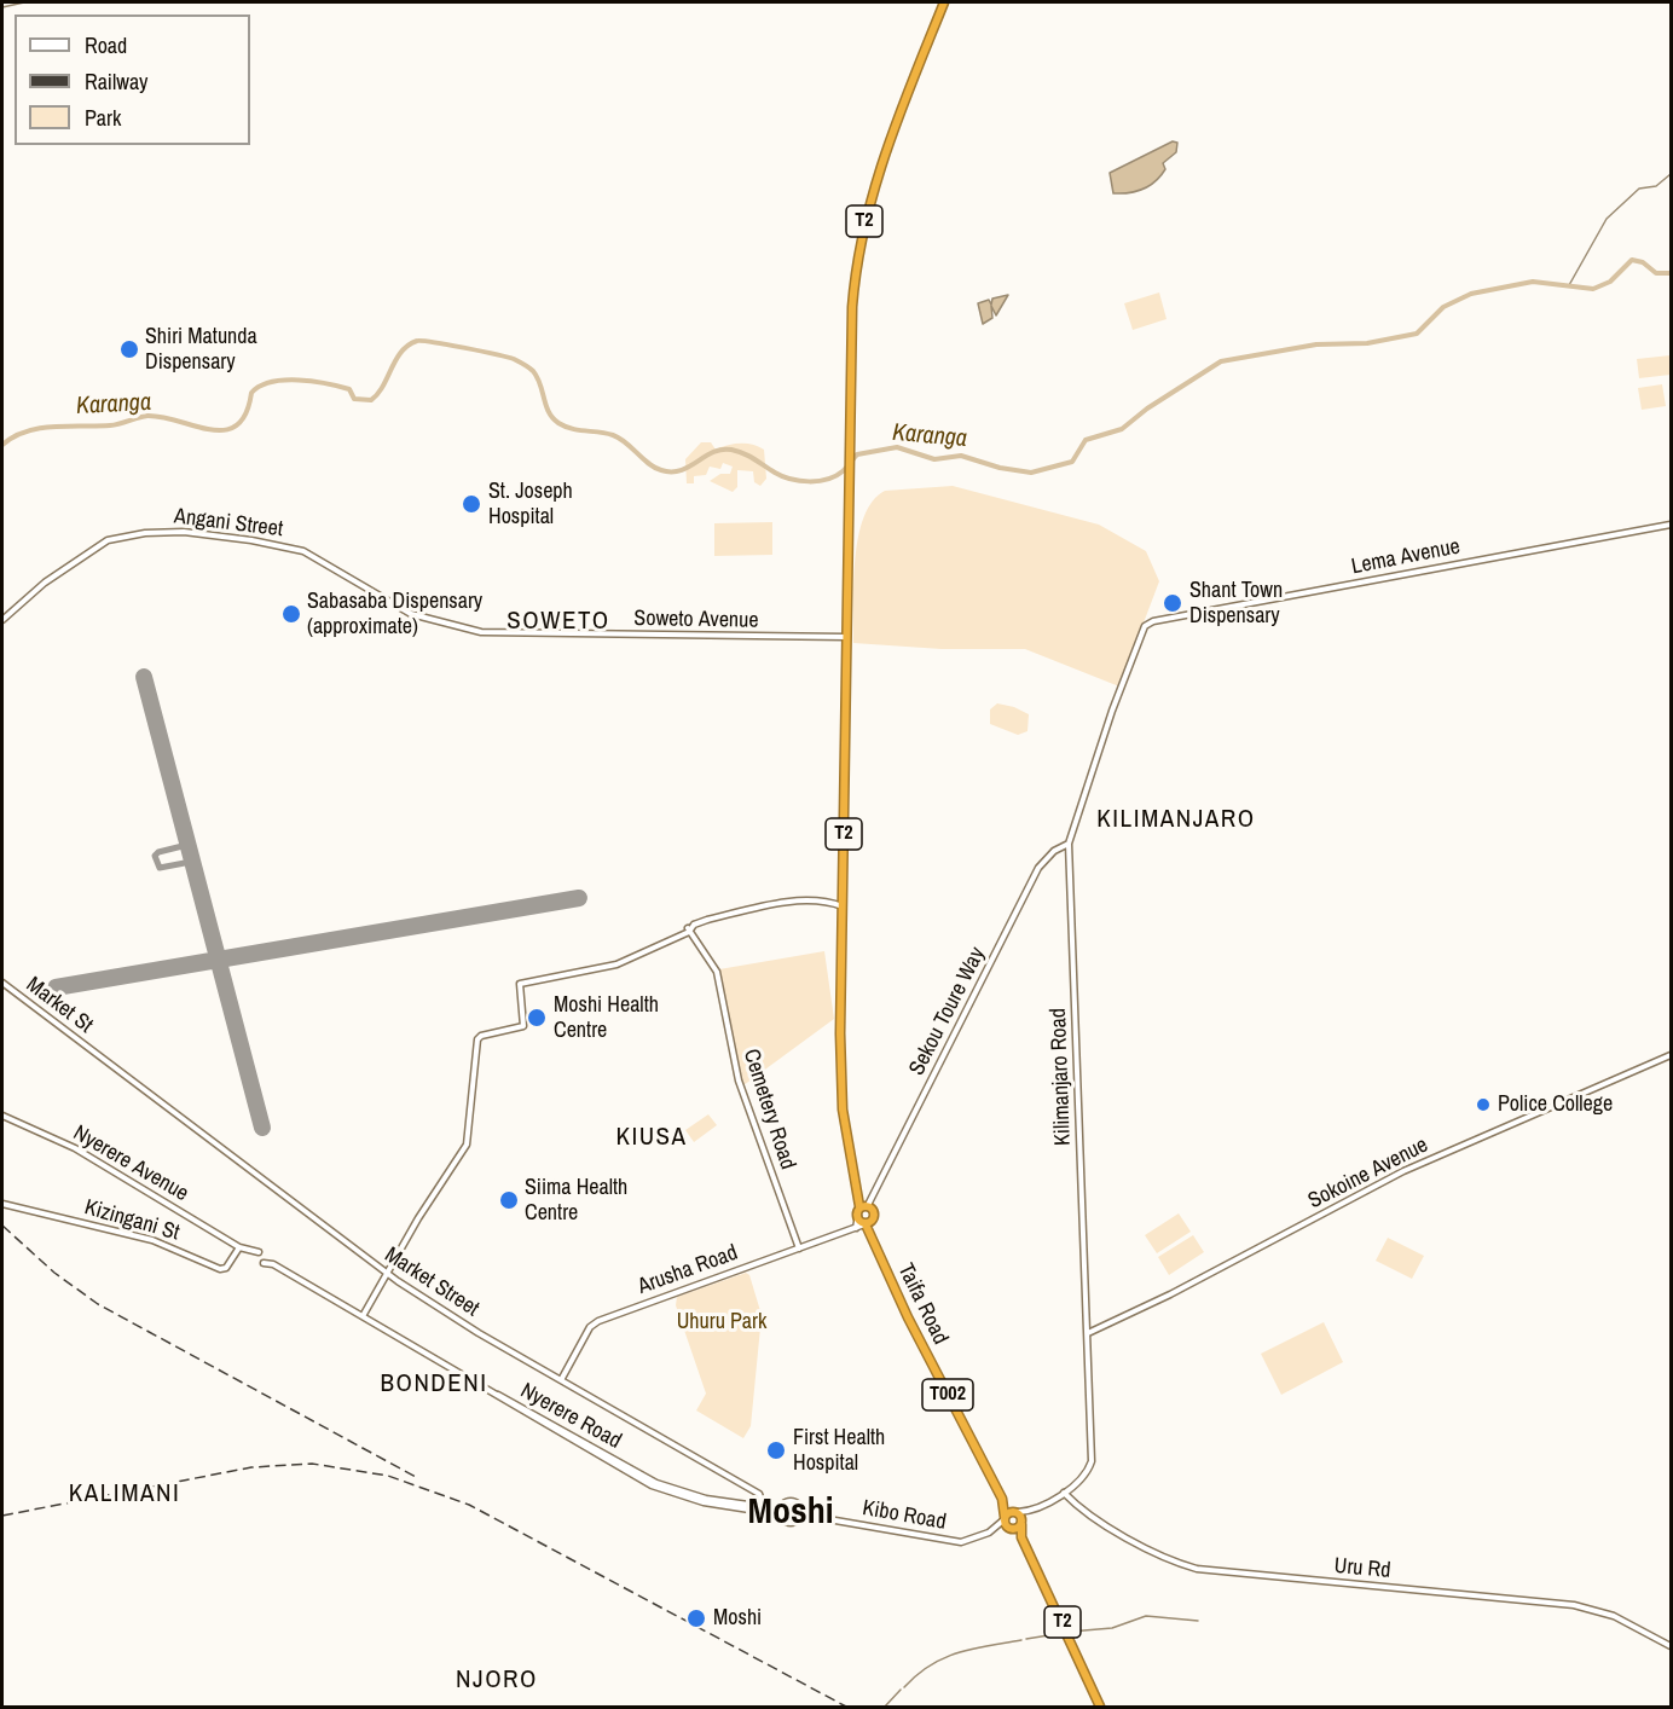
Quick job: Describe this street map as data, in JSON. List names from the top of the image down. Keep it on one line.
{"streets":{"highway":["T2","Taifa Road","T002"],"street":["Angani Street","Lema Avenue","Soweto Avenue","Market St","Sekou Toure Way","Kilimanjaro Road","Cemetery Road","Nyerere Avenue","Sokoine Avenue","Kizingani St","Arusha Road","Market Street","Nyerere Road","Kibo Road","Uru Rd"]},"crossings":[["T2","Soweto Avenue"],["T2","Sekou Toure Way"],["T2","Kilimanjaro Road"],["T2","Arusha Road"],["T2","Taifa Road"],["T2","Kibo Road"],["Angani Street","Soweto Avenue"],["Lema Avenue","Kilimanjaro Road"],["Market St","Market Street"],["Sekou Toure Way","Kilimanjaro Road"],["Kilimanjaro Road","Sokoine Avenue"],["Kilimanjaro Road","Taifa Road"],["Kilimanjaro Road","Uru Rd"],["Cemetery Road","Arusha Road"],["Nyerere Avenue","Kizingani St"],["Arusha Road","Market Street"],["Arusha Road","Taifa Road"],["Market Street","Nyerere Road"],["Taifa Road","Kibo Road"],["Nyerere Road","Kibo Road"]],"districts":["SOWETO","KILIMANJARO","KIUSA","BONDENI","KALIMANI","Moshi","NJORO"],"water":["Karanga"],"parks":["Uhuru Park"],"places":["Shiri Matunda Dispensary","St. Joseph Hospital","Shant Town Dispensary","Sabasaba Dispensary (approximate)","Moshi Health Centre","Police College","Siima Health Centre","First Health Hospital","Moshi"],"legend":["Road","Railway","Park"]}
